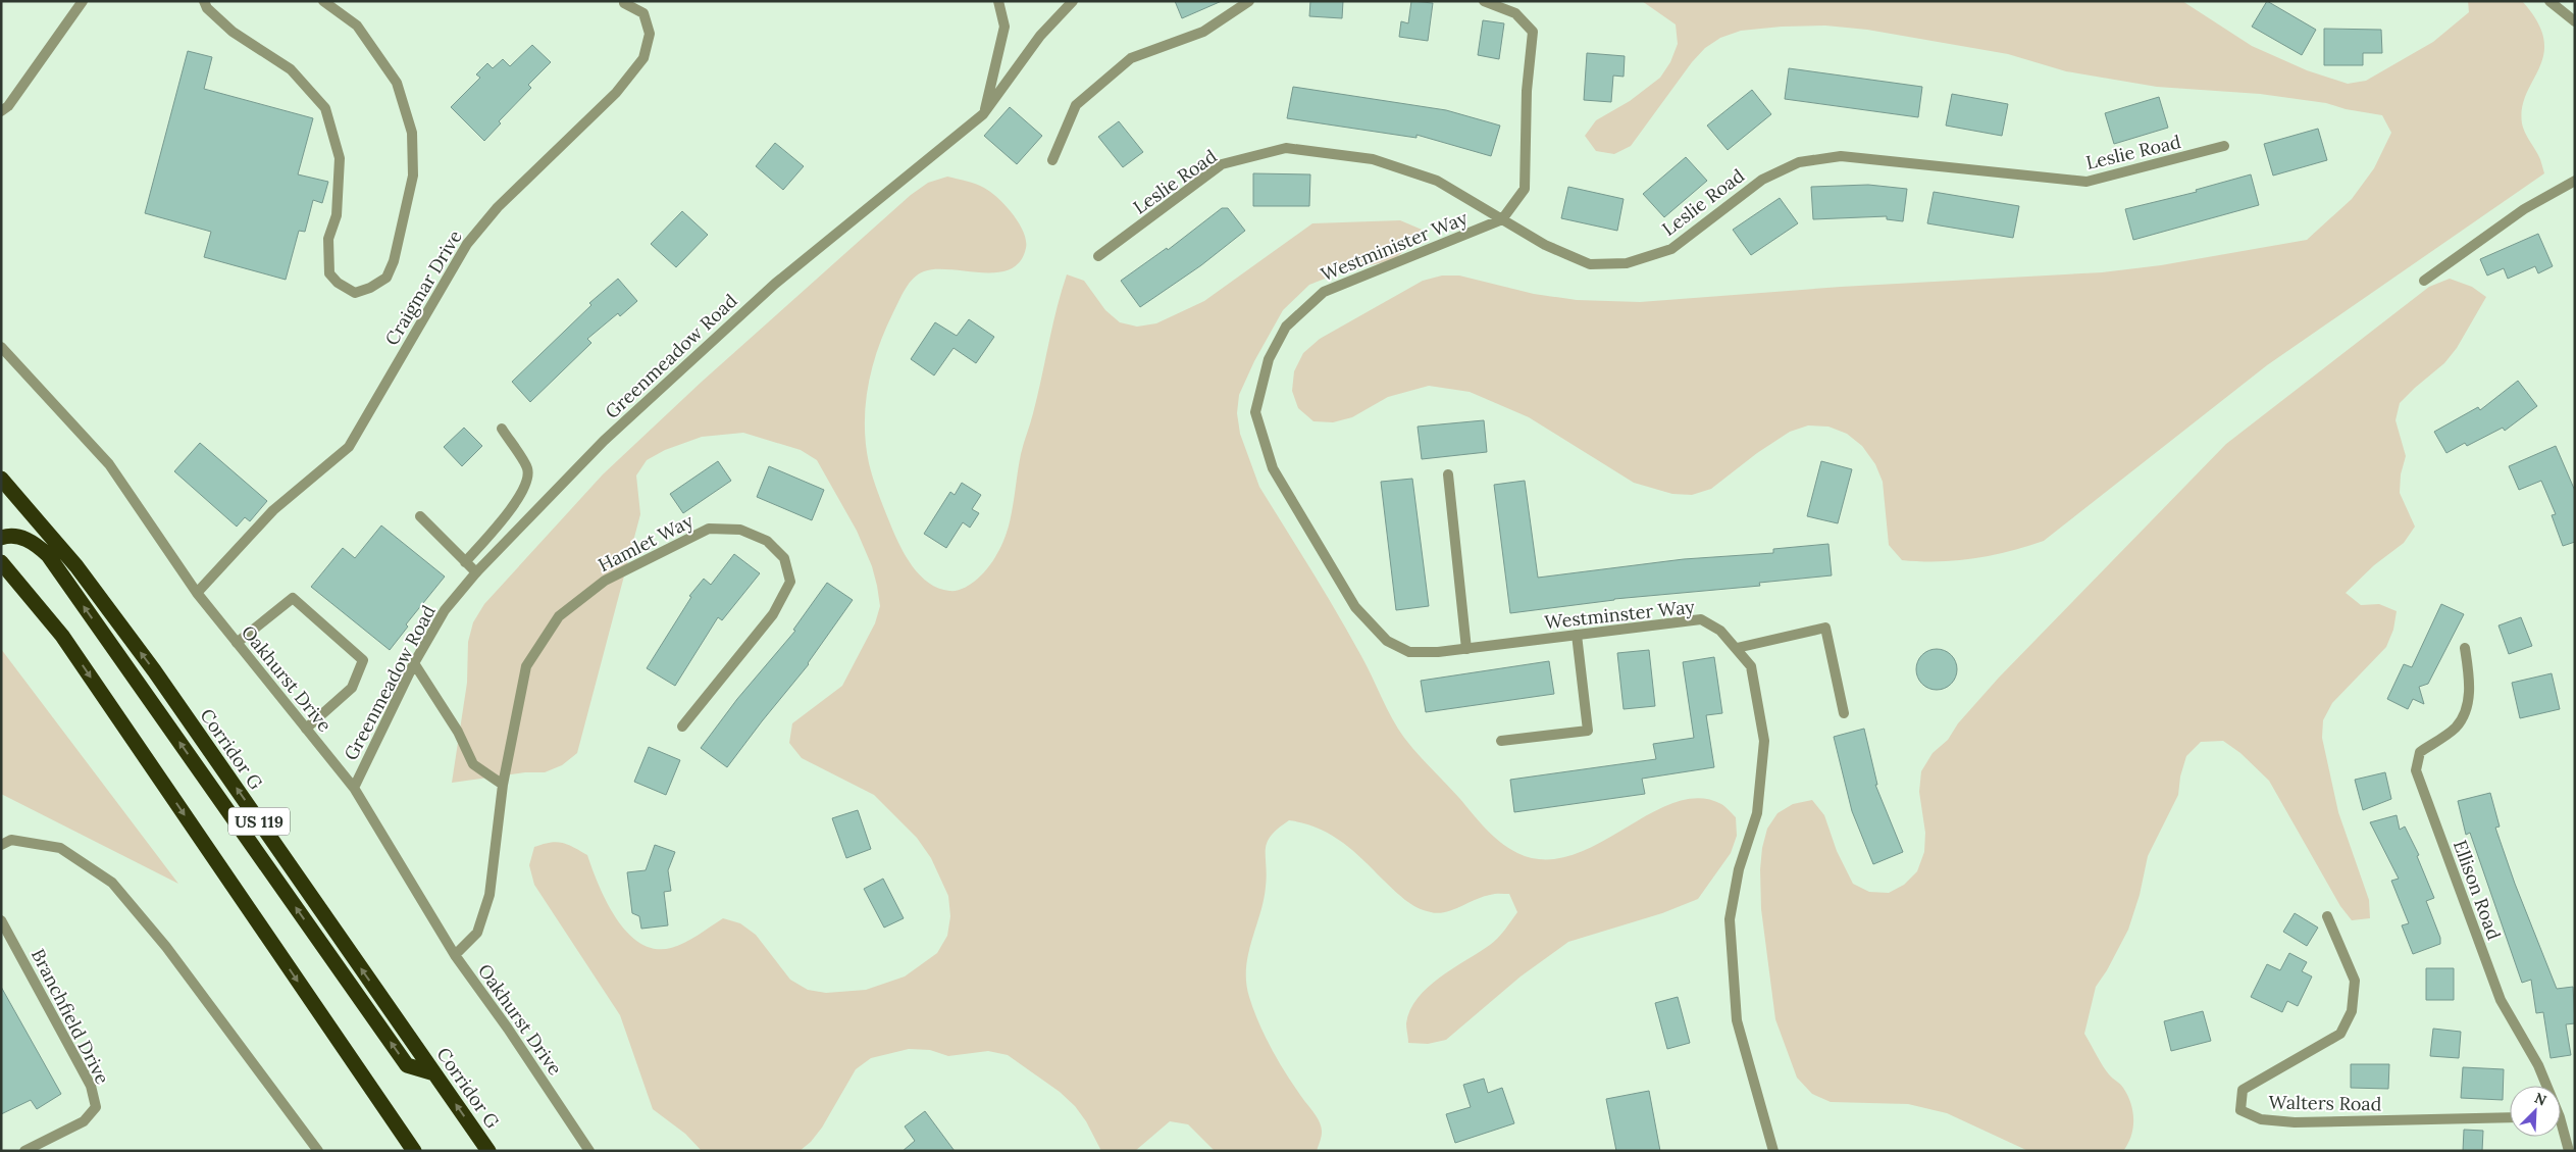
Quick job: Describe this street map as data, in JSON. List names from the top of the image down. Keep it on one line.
{"streets":{"highway":["Corridor G","US 119"],"street":["Leslie Road","Westminister Way","Craigmar Drive","Greenmeadow Road","Hamlet Way","Westminster Way","Oakhurst Drive","Ellison Road","Branchfield Drive","Walters Road"]},"crossings":[["Leslie Road","Westminister Way"],["Westminister Way","Westminster Way"],["Craigmar Drive","Oakhurst Drive"],["Greenmeadow Road","Oakhurst Drive"],["Hamlet Way","Oakhurst Drive"]],"north":"top right"}
